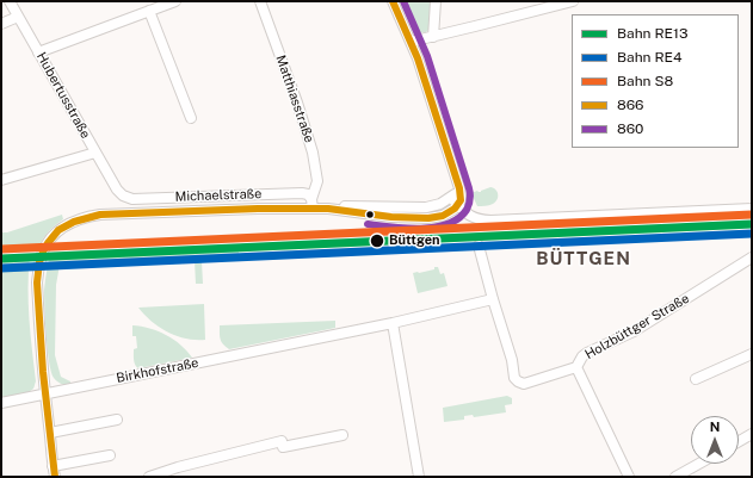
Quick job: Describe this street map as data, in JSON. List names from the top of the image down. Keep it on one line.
{"streets":{"street":["Hubertusstraße","Matthiasstraße","Michaelstraße","Holzbüttger Straße","Birkhofstraße"]},"crossings":[["Hubertusstraße","Michaelstraße"],["Matthiasstraße","Michaelstraße"],["Michaelstraße","Birkhofstraße"],["Holzbüttger Straße","Birkhofstraße"]],"districts":["BÜTTGEN"],"places":["Büttgen"],"lines":["transit line 866","transit line 860","rail line S8","rail line RE13","rail line RE4"],"legend":["Bahn RE13","Bahn RE4","Bahn S8","866","860"],"north":"top"}
